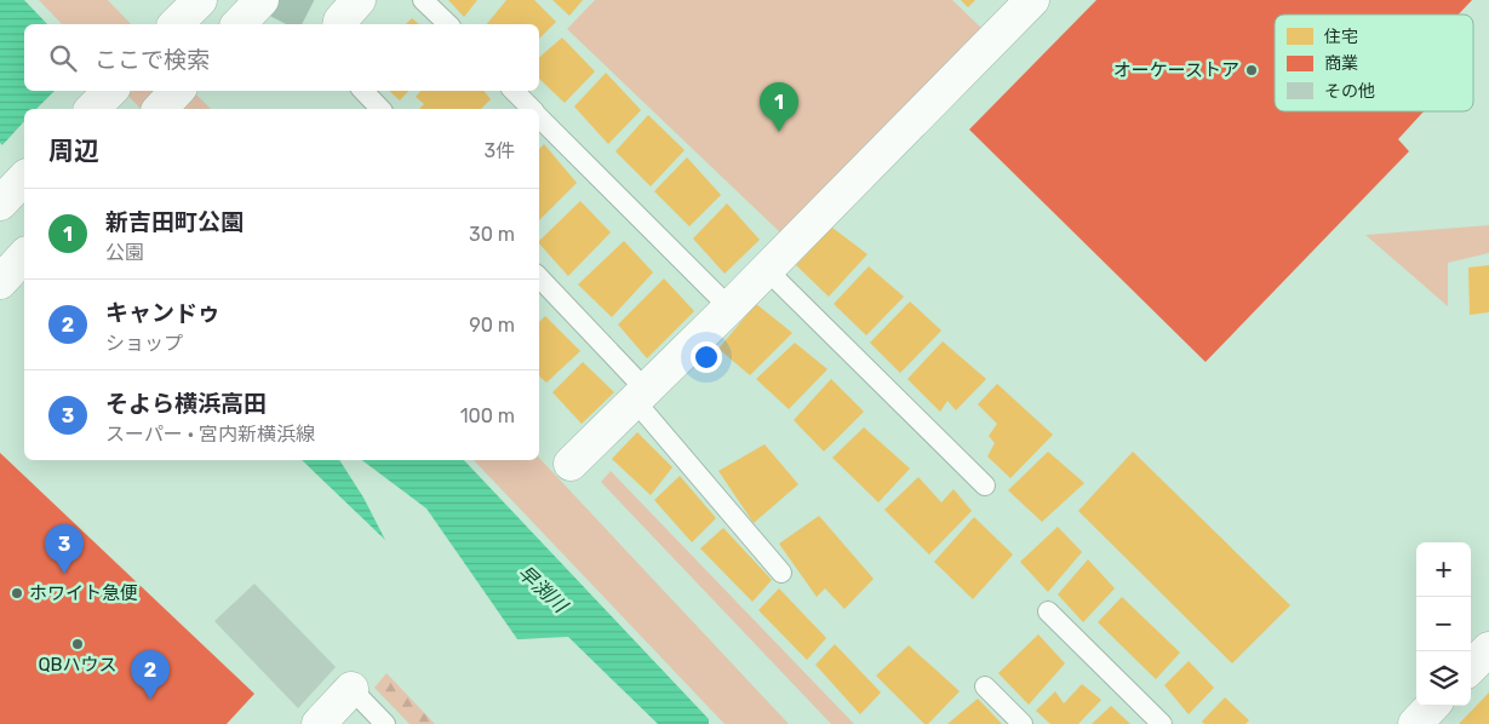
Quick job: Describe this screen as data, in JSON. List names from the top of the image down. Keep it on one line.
{"water":["早渕川"],"places":["オーケーストア","ホワイト急便","QBハウス"],"legend":["住宅","商業","その他"],"page":{"search":"ここで検索","pins":["1","3","2"],"heading":["周辺","3件"],"list":[{"mark":"1","name":"新吉田町公園","note":"公園","value":"30 m"},{"mark":"2","name":"キャンドゥ","note":"ショップ","value":"90 m"},{"mark":"3","name":"そよら横浜高田","note":"スーパー · 宮内新横浜線","value":"100 m"}],"map_buttons":["+","−"]}}
